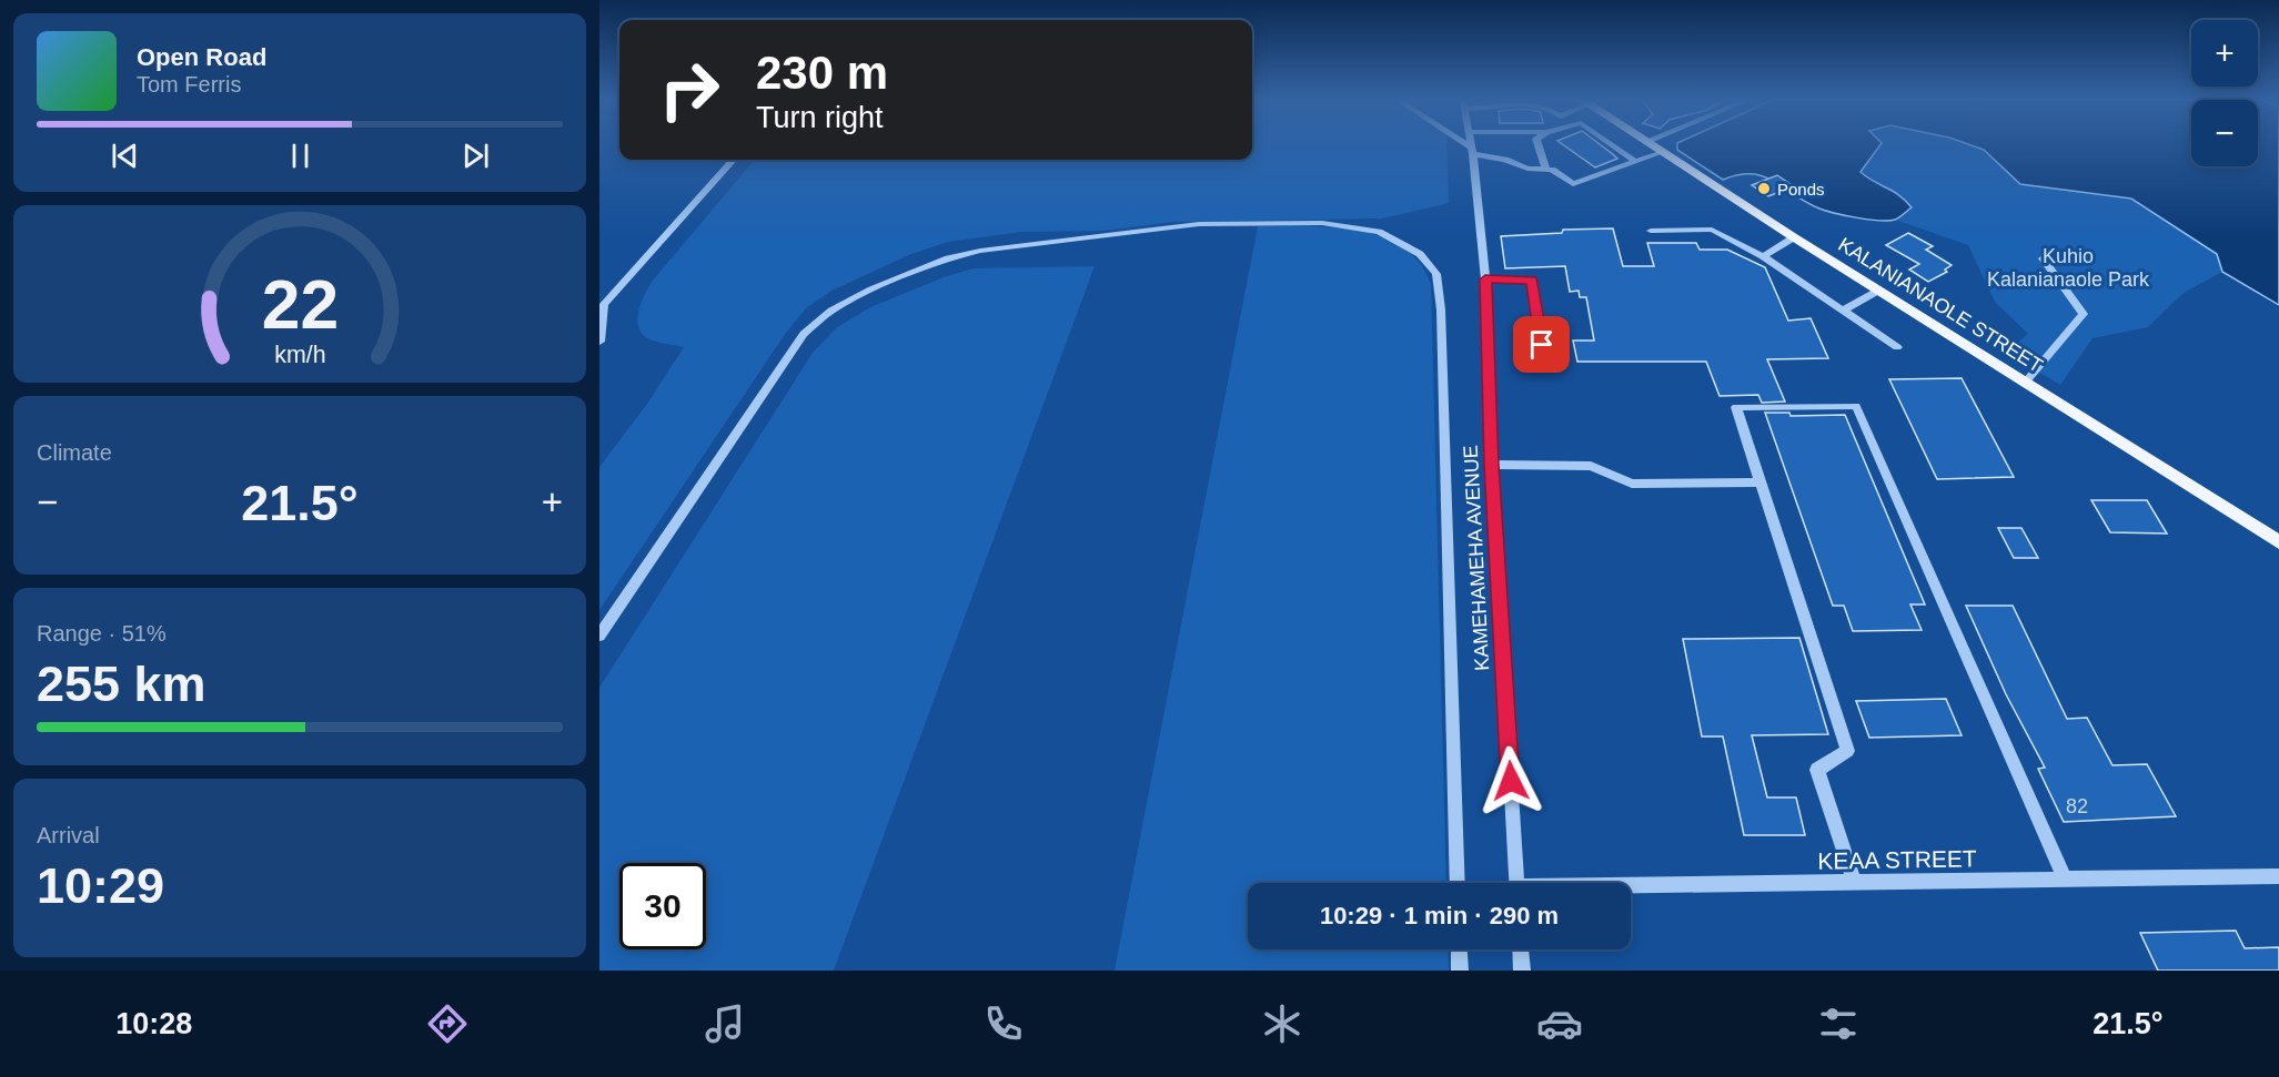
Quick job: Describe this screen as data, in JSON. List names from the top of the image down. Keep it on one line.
{"streets":{"main road":["KALANIANAOLE STREET"],"street":["KAMEHAMEHA AVENUE","KEAA STREET"]},"parks":["Kuhio Kalanianaole Park"],"places":["Ponds"],"house_numbers":["82"],"page":{"map_buttons":["+","−"],"turn":["230 m","Turn right"],"song":["Open Road","Tom Ferris"],"tile":["Climate",["Range · 51%","255 km"],["Arrival","10:29"]],"heat":["−","21.5°","+"],"limit":"30","trip":"10:29 · 1 min · 290 m","tabs":["10:28","21.5°"],"gauge":["22","km/h"]}}
